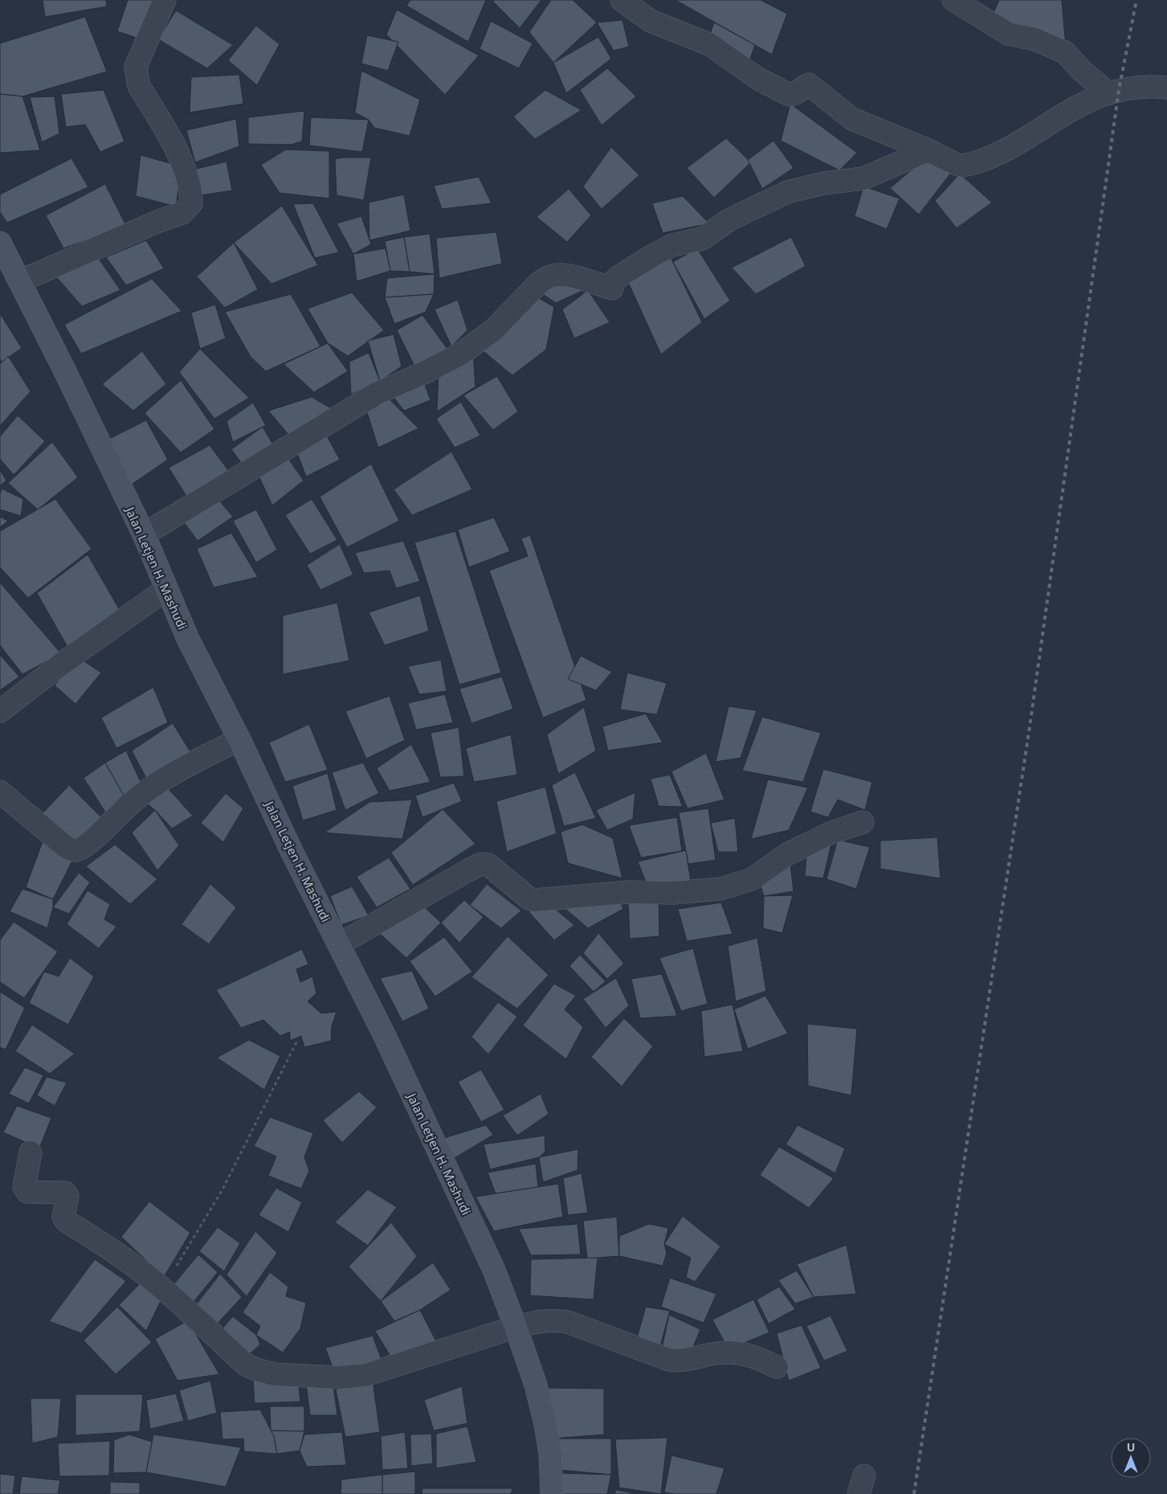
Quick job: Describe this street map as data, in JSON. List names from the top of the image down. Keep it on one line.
{"streets":{"main road":["Jalan Letjen H. Mashudi"]},"north":"top"}
